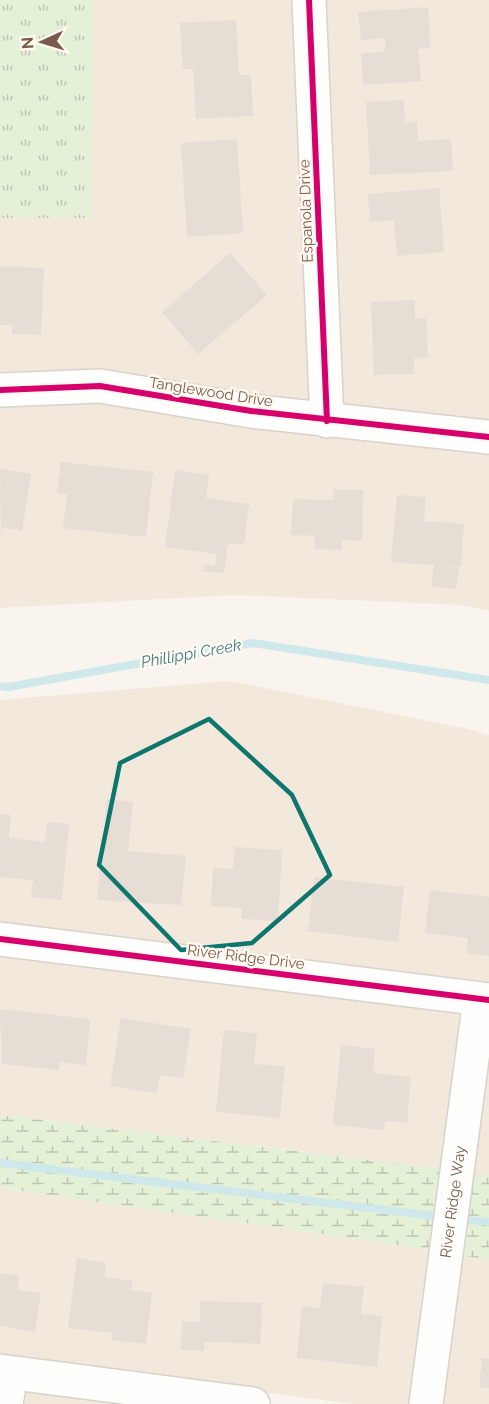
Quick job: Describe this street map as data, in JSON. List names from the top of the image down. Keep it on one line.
{"streets":{"street":["Espanola Drive","Tanglewood Drive","River Ridge Drive","River Ridge Way"]},"crossings":[["Espanola Drive","Tanglewood Drive"],["River Ridge Drive","River Ridge Way"]],"water":["Phillippi Creek"],"north":"left"}
